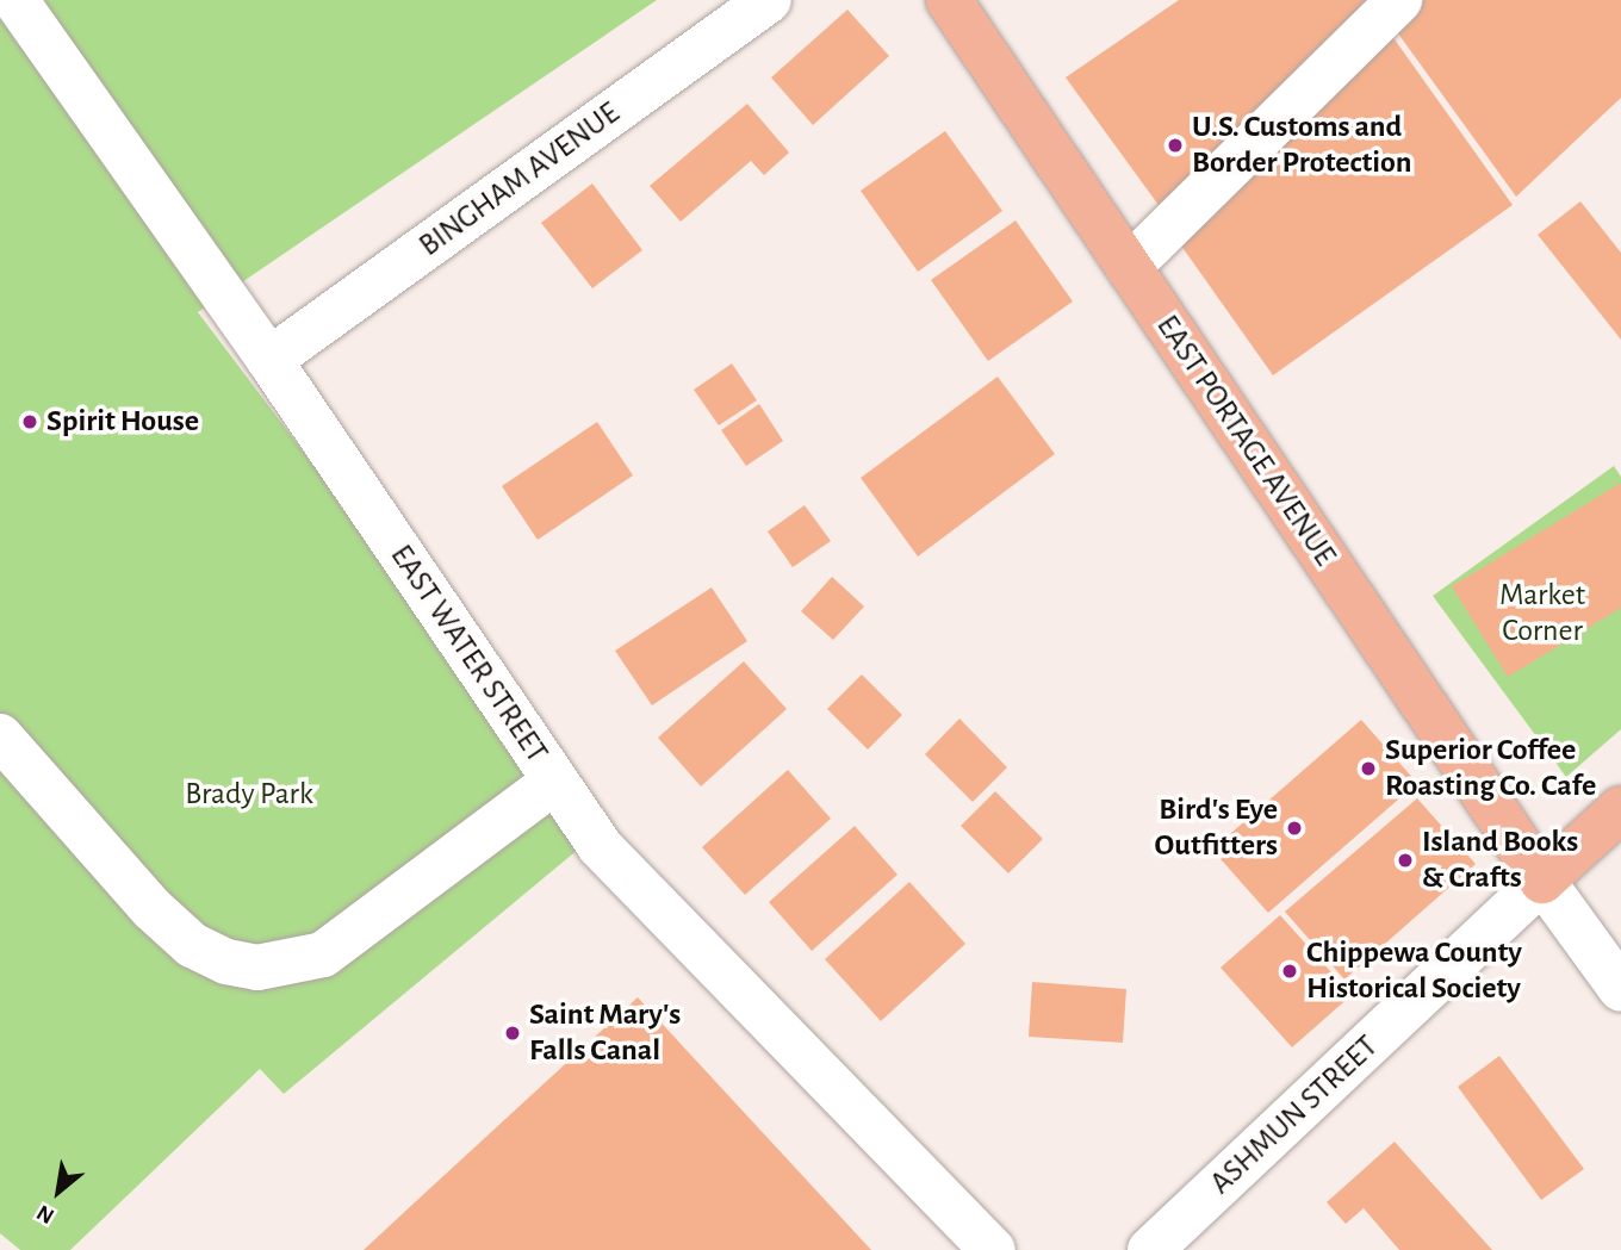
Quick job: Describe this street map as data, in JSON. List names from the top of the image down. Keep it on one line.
{"streets":{"main road":["EAST PORTAGE AVENUE","ASHMUN STREET"],"street":["BINGHAM AVENUE","EAST WATER STREET"]},"crossings":[["BINGHAM AVENUE","EAST WATER STREET"],["EAST PORTAGE AVENUE","ASHMUN STREET"]],"parks":["Market Corner","Brady Park"],"places":["U.S. Customs and Border Protection","Spirit House","Superior Coffee Roasting Co. Cafe","Bird's Eye Outfitters","Island Books & Crafts","Chippewa County Historical Society","Saint Mary's Falls Canal"],"north":"bottom left"}
